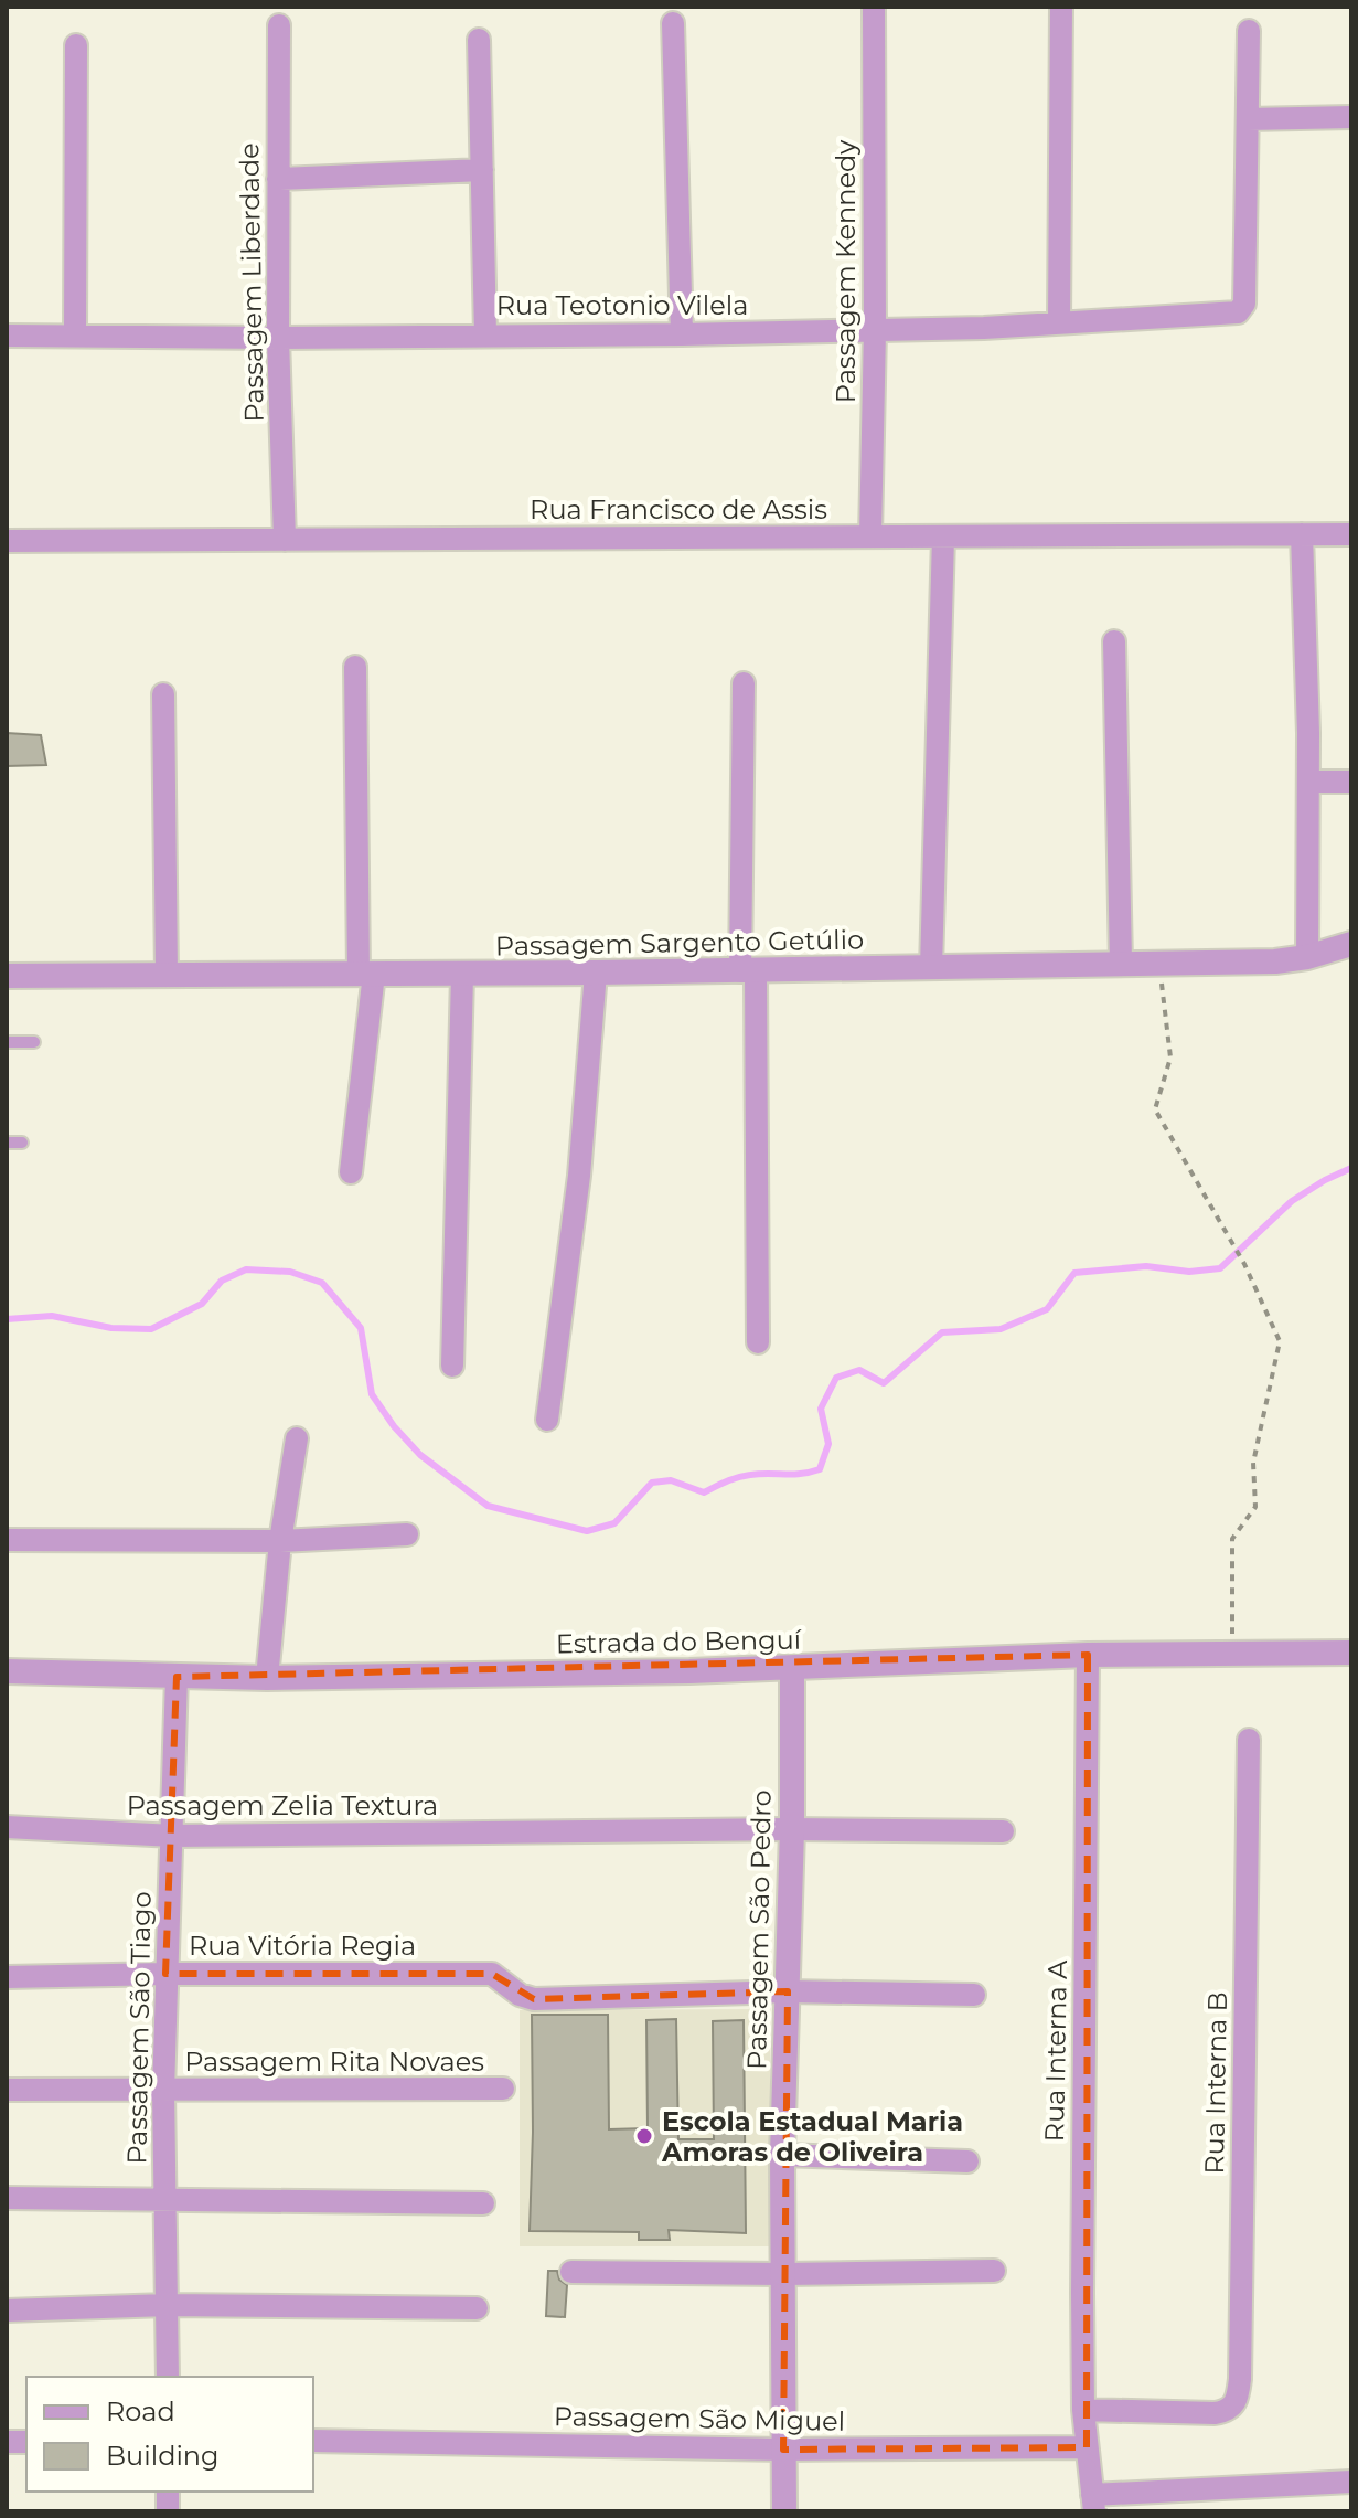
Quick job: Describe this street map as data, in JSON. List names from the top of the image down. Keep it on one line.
{"streets":{"street":["Passagem Kennedy","Passagem Liberdade","Rua Teotonio Vilela","Rua Francisco de Assis","Passagem Sargento Getúlio","Estrada do Benguí","Passagem Zelia Textura","Passagem São Pedro","Rua Vitória Regia","Passagem São Tiago","Rua Interna A","Passagem Rita Novaes","Rua Interna B","Passagem São Miguel"]},"crossings":[["Passagem Kennedy","Rua Teotonio Vilela"],["Passagem Kennedy","Rua Francisco de Assis"],["Passagem Liberdade","Rua Teotonio Vilela"],["Passagem Liberdade","Rua Francisco de Assis"],["Estrada do Benguí","Passagem São Pedro"],["Estrada do Benguí","Passagem São Tiago"],["Estrada do Benguí","Rua Interna A"],["Passagem Zelia Textura","Passagem São Pedro"],["Passagem Zelia Textura","Passagem São Tiago"],["Passagem São Pedro","Rua Vitória Regia"],["Passagem São Pedro","Passagem São Miguel"],["Rua Vitória Regia","Passagem São Tiago"],["Passagem São Tiago","Passagem Rita Novaes"],["Rua Interna A","Rua Interna B"],["Rua Interna A","Passagem São Miguel"]],"places":["Escola Estadual Maria Amoras de Oliveira"],"legend":["Road","Building"]}
